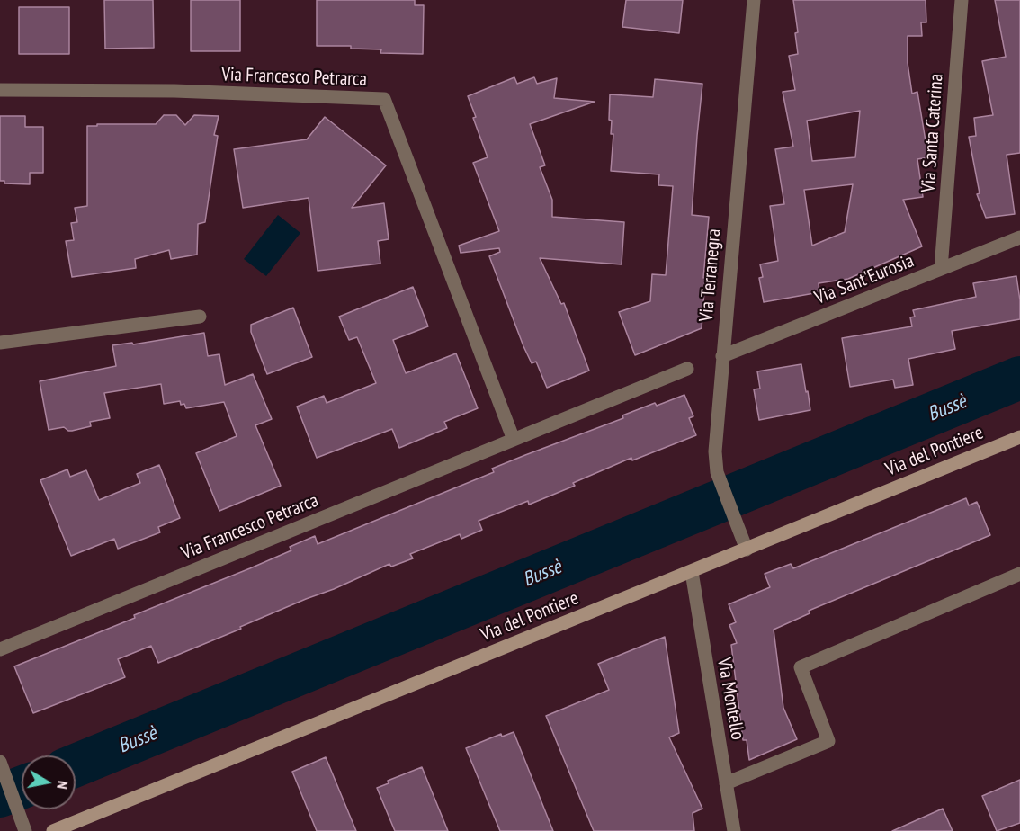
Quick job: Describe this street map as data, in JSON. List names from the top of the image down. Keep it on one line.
{"streets":{"main road":["Via del Pontiere"],"street":["Via Francesco Petrarca","Via Santa Caterina","Via Terranegra","Via Sant'Eurosia","Via Montello"]},"crossings":[["Via Santa Caterina","Via Sant'Eurosia"],["Via Terranegra","Via Sant'Eurosia"],["Via Terranegra","Via del Pontiere"],["Via del Pontiere","Via Montello"]],"water":["Bussè"],"north":"right"}
